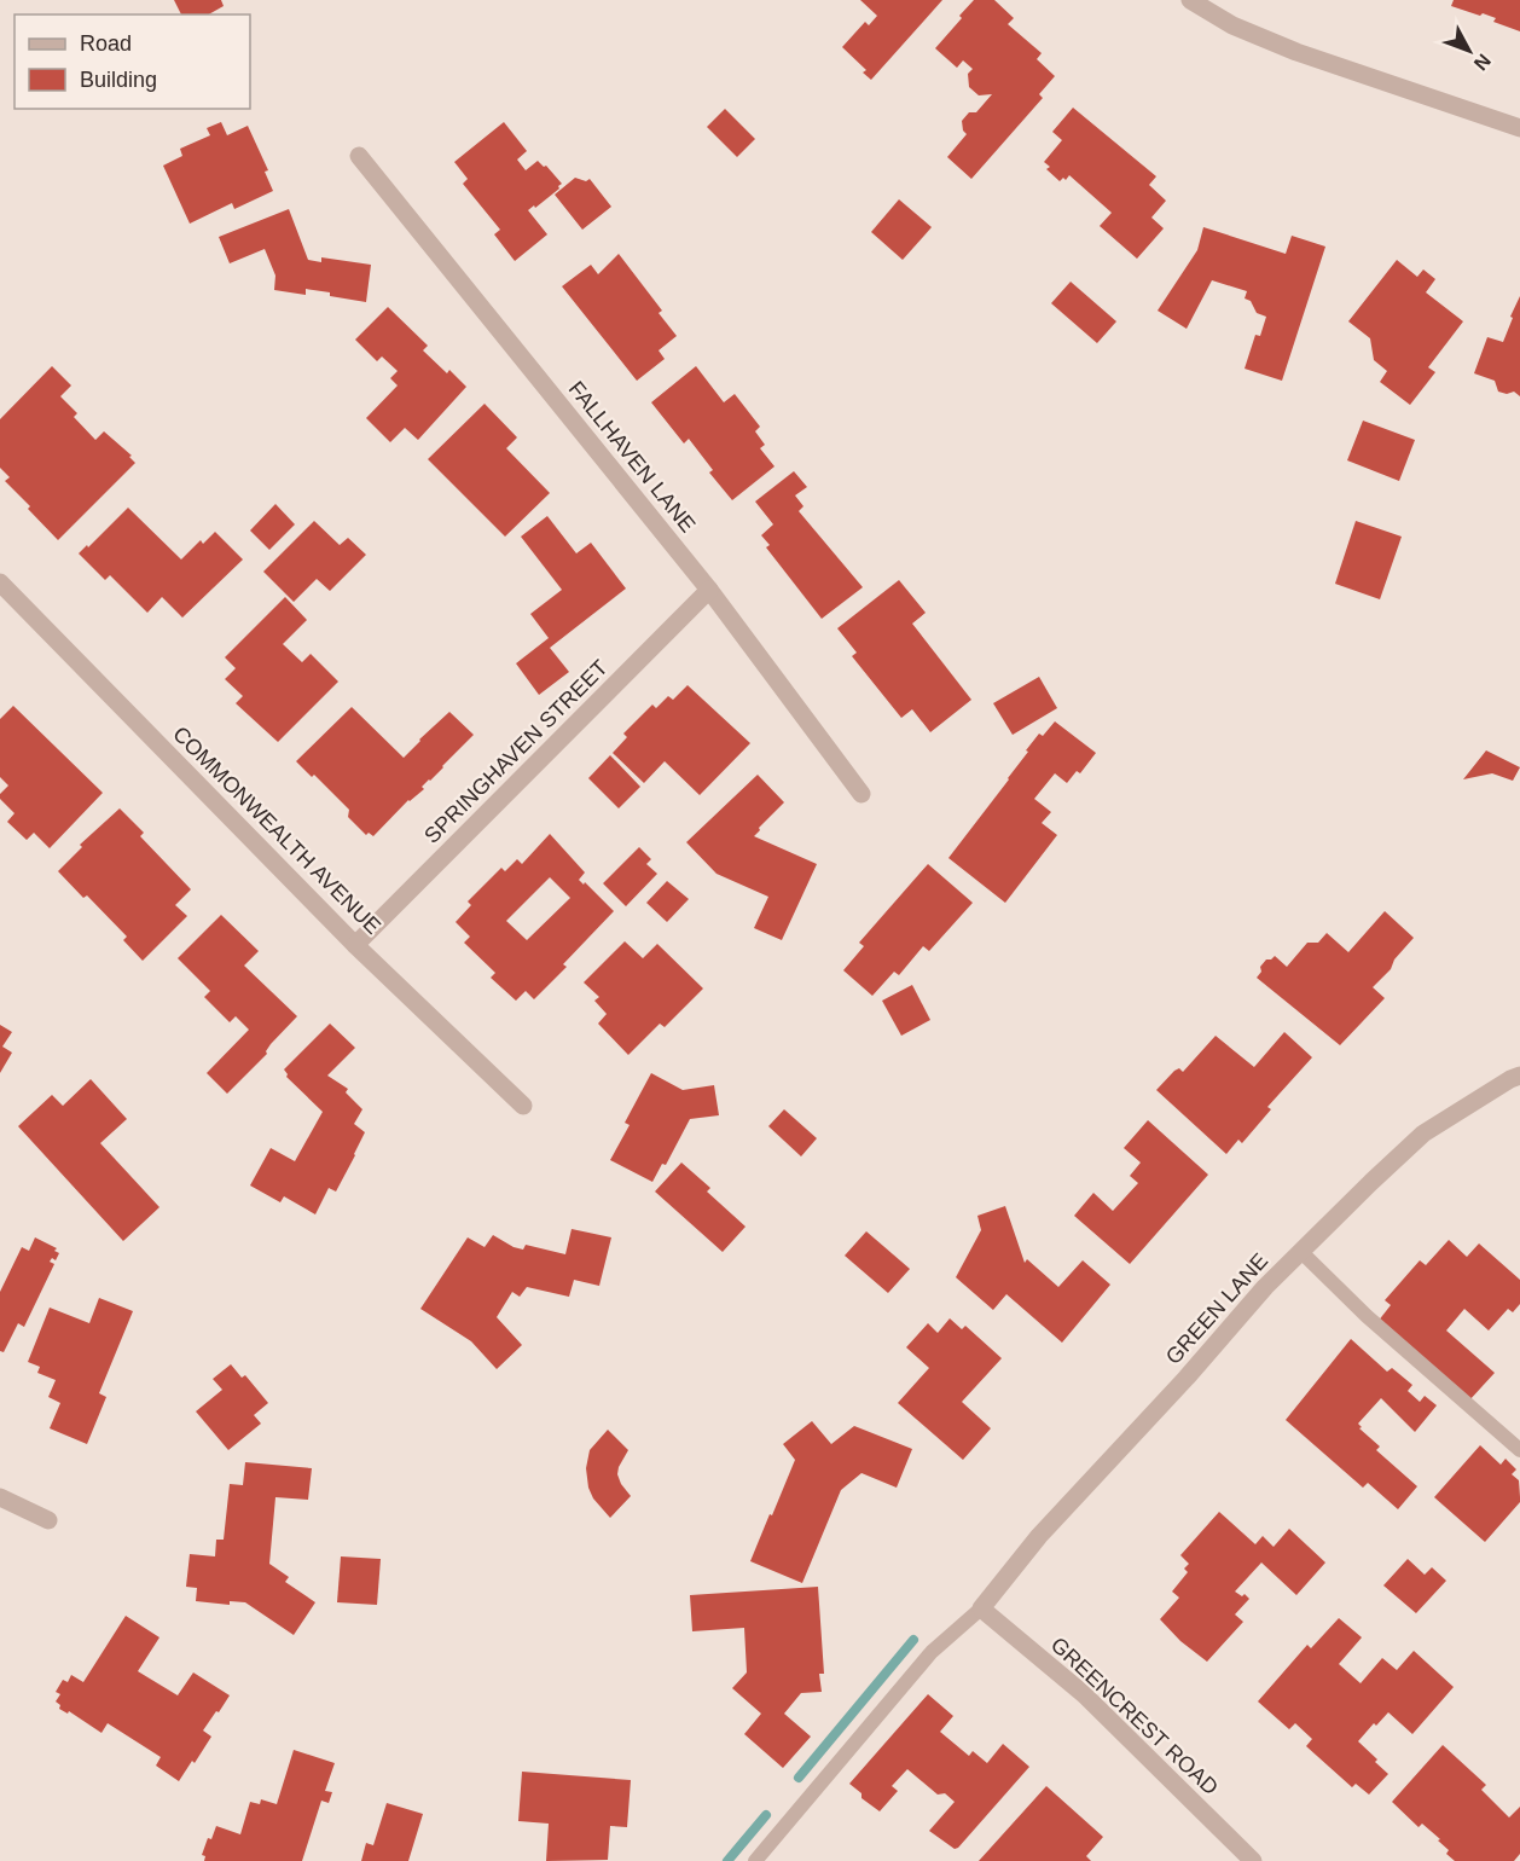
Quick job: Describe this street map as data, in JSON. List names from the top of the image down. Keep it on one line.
{"streets":{"street":["FALLHAVEN LANE","SPRINGHAVEN STREET","COMMONWEALTH AVENUE","GREEN LANE","GREENCREST ROAD"]},"crossings":[["FALLHAVEN LANE","SPRINGHAVEN STREET"],["SPRINGHAVEN STREET","COMMONWEALTH AVENUE"],["GREEN LANE","GREENCREST ROAD"]],"legend":["Road","Building"],"north":"bottom right"}
